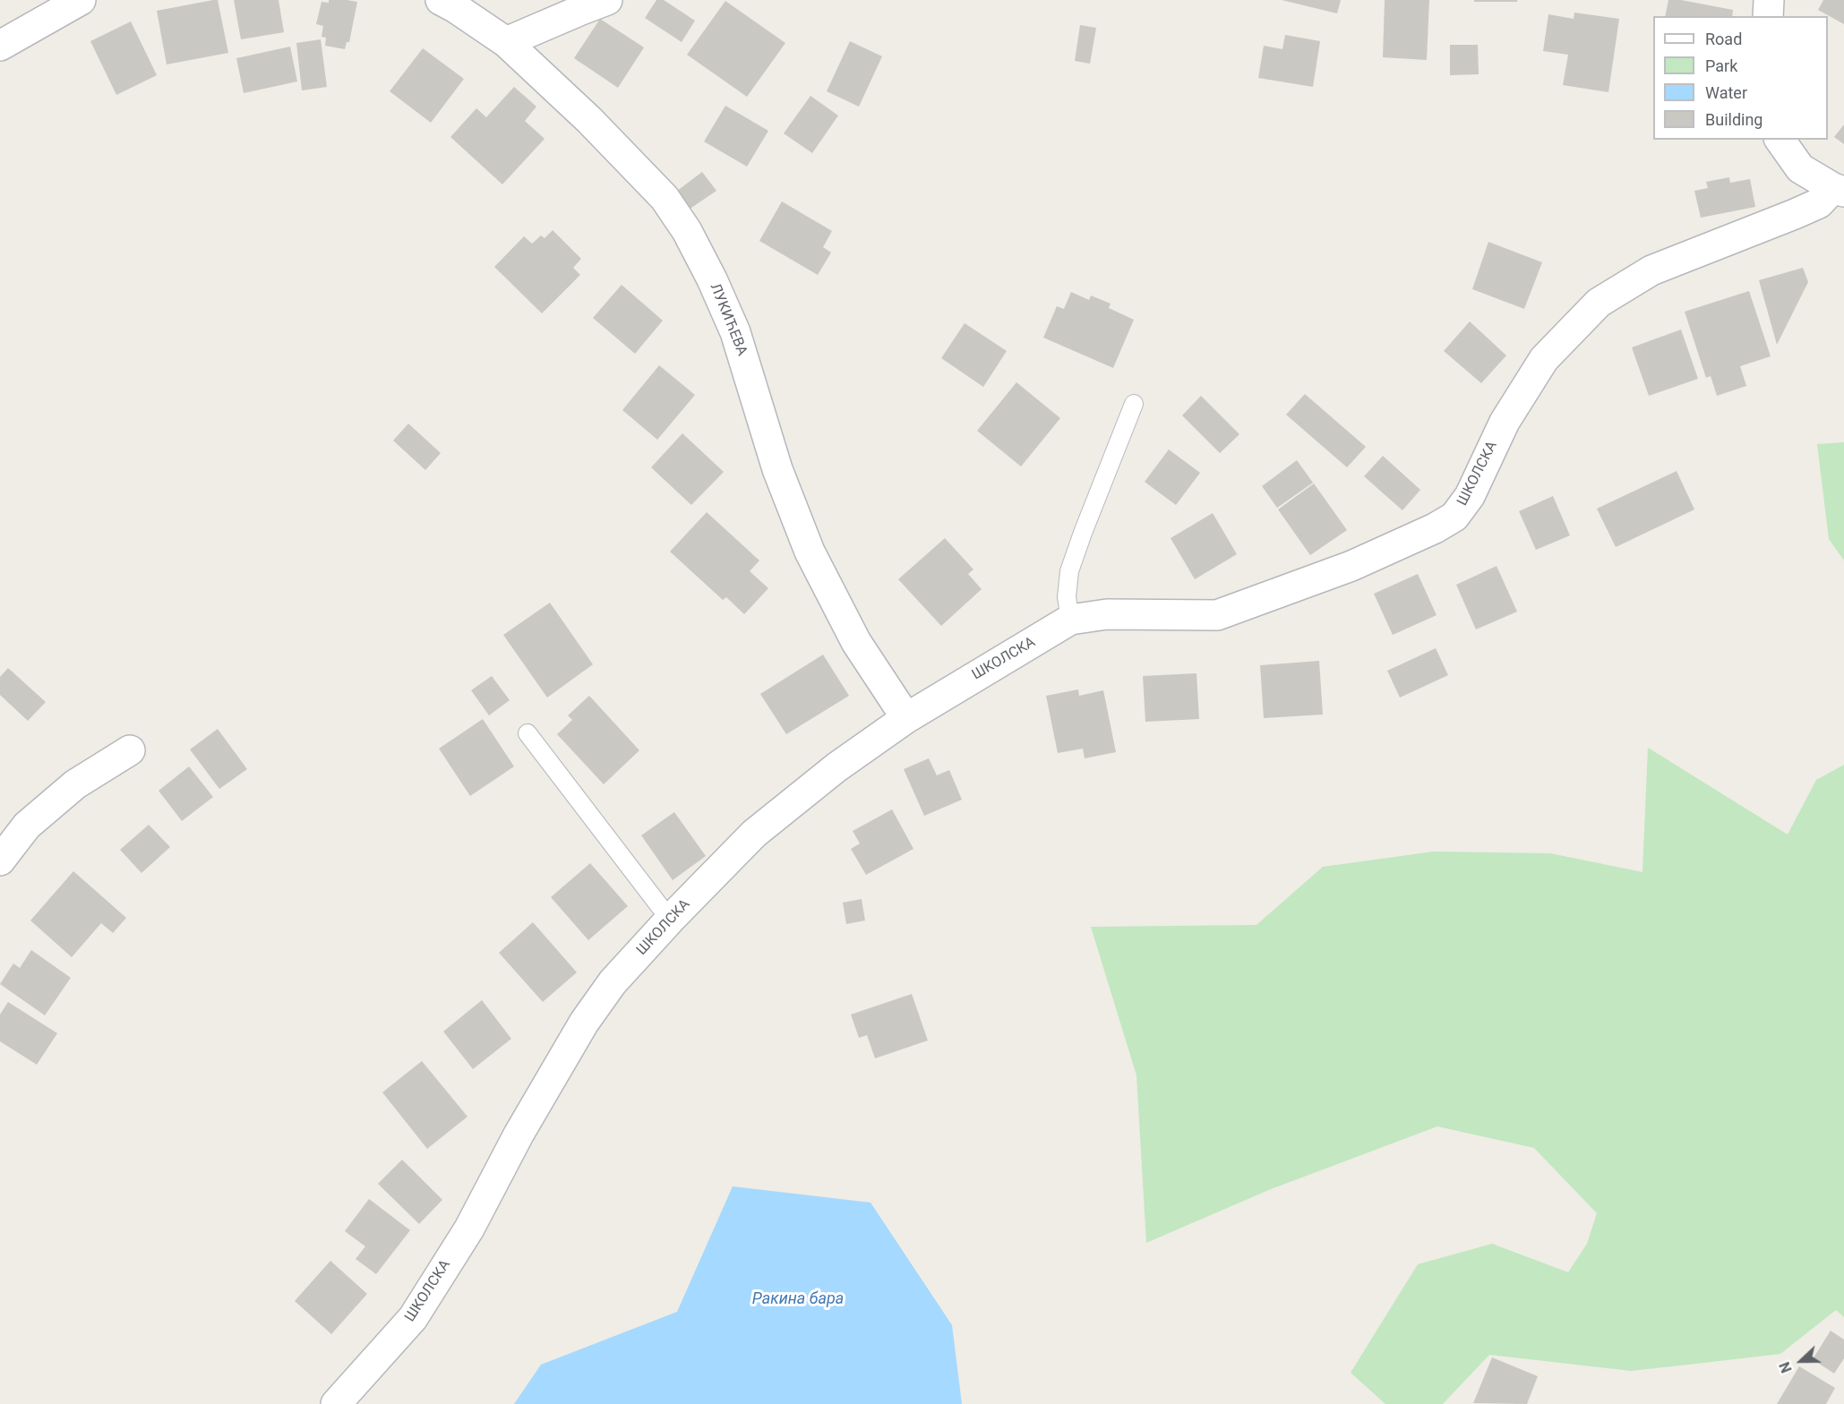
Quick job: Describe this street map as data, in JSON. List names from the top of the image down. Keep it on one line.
{"streets":{"street":["ЛУКИЋЕВА","ШКОЛСКА"]},"crossings":[["ЛУКИЋЕВА","ШКОЛСКА"]],"water":["Ракина бара"],"legend":["Road","Park","Water","Building"],"north":"left"}
